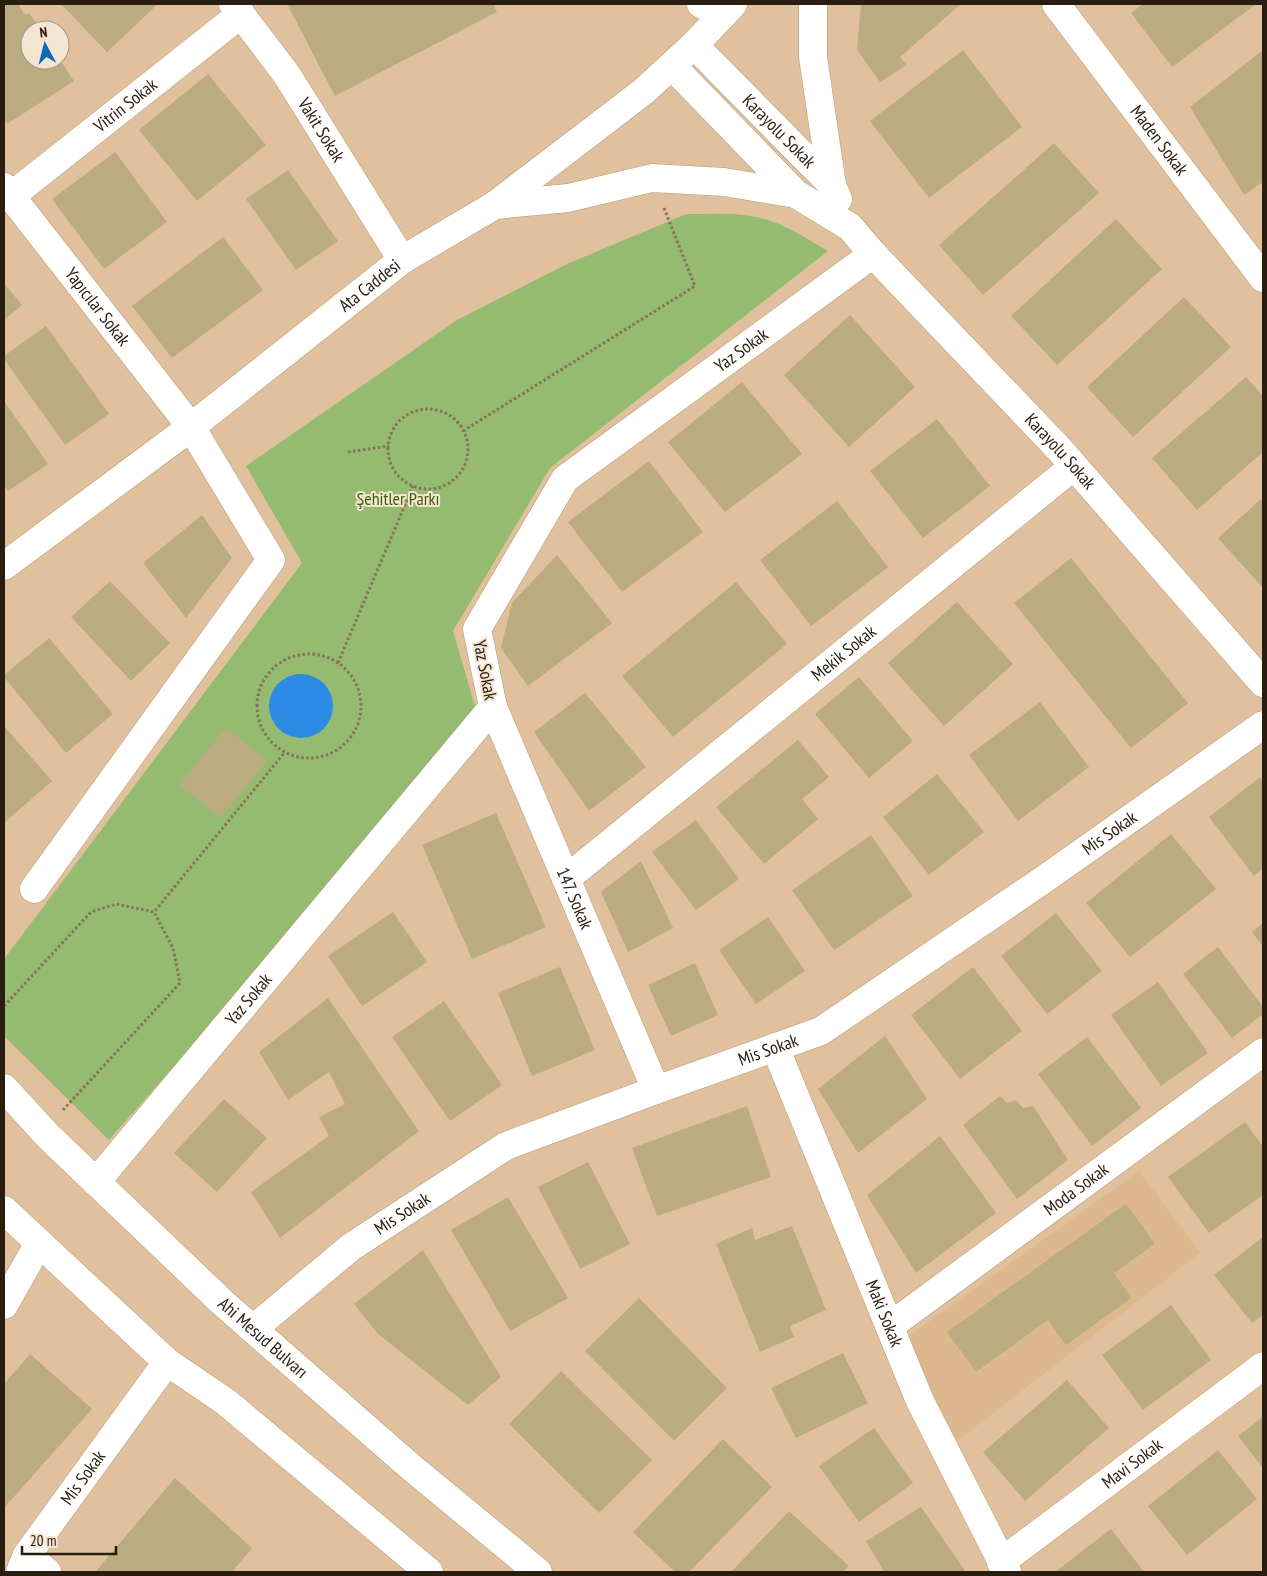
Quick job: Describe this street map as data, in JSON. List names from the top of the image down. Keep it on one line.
{"streets":{"street":["Vitrin Sokak","Vakit Sokak","Karayolu Sokak","Maden Sokak","Ata Caddesi","Yapıcılar Sokak","Yaz Sokak","Mekik Sokak","Mis Sokak","147. Sokak","Moda Sokak","Maki Sokak","Ahi Mesud Bulvarı","Mavi Sokak"]},"crossings":[["Vitrin Sokak","Vakit Sokak"],["Vitrin Sokak","Yapıcılar Sokak"],["Vakit Sokak","Ata Caddesi"],["Karayolu Sokak","Ata Caddesi"],["Karayolu Sokak","Yaz Sokak"],["Karayolu Sokak","Mekik Sokak"],["Ata Caddesi","Yapıcılar Sokak"],["Yaz Sokak","147. Sokak"],["Yaz Sokak","Ahi Mesud Bulvarı"],["Mekik Sokak","147. Sokak"],["Mis Sokak","147. Sokak"],["Mis Sokak","Maki Sokak"],["Mis Sokak","Ahi Mesud Bulvarı"],["Moda Sokak","Maki Sokak"],["Maki Sokak","Mavi Sokak"]],"parks":["Şehitler Parkı"],"scale_bar":"20 m","north":"top"}
